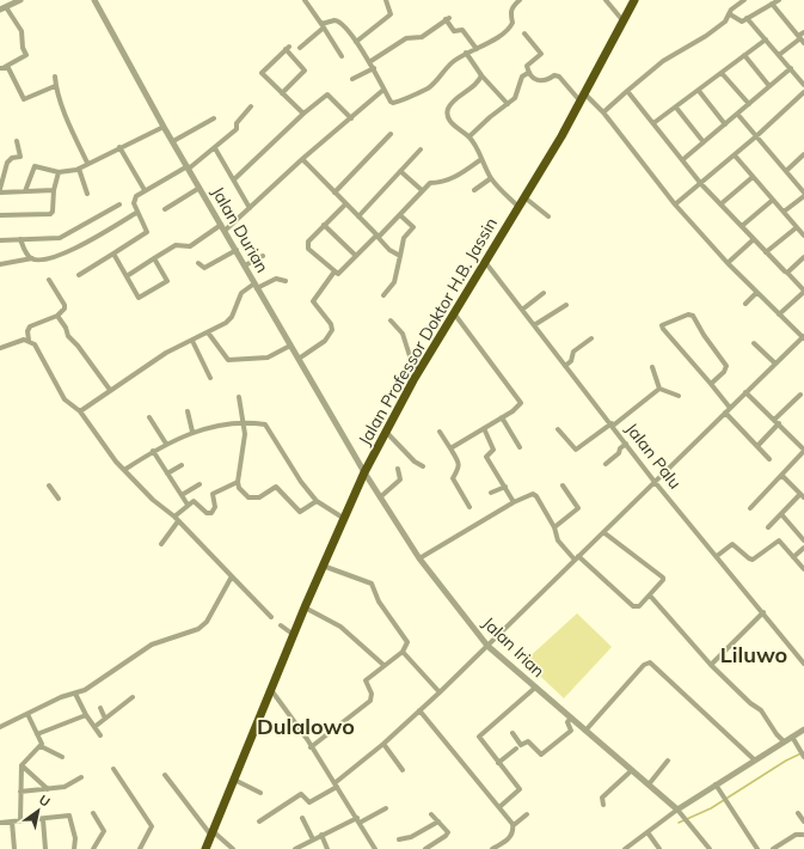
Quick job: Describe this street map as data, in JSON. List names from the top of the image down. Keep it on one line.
{"streets":{"highway":["Jalan Professor Doktor H.B. Jassin"],"street":["Jalan Durian","Jalan Palu","Jalan Irian"]},"crossings":[["Jalan Durian","Jalan Professor Doktor H.B. Jassin"],["Jalan Durian","Jalan Irian"],["Jalan Professor Doktor H.B. Jassin","Jalan Palu"],["Jalan Professor Doktor H.B. Jassin","Jalan Irian"]],"districts":["Liluwo","Dulalowo"],"north":"top right"}
